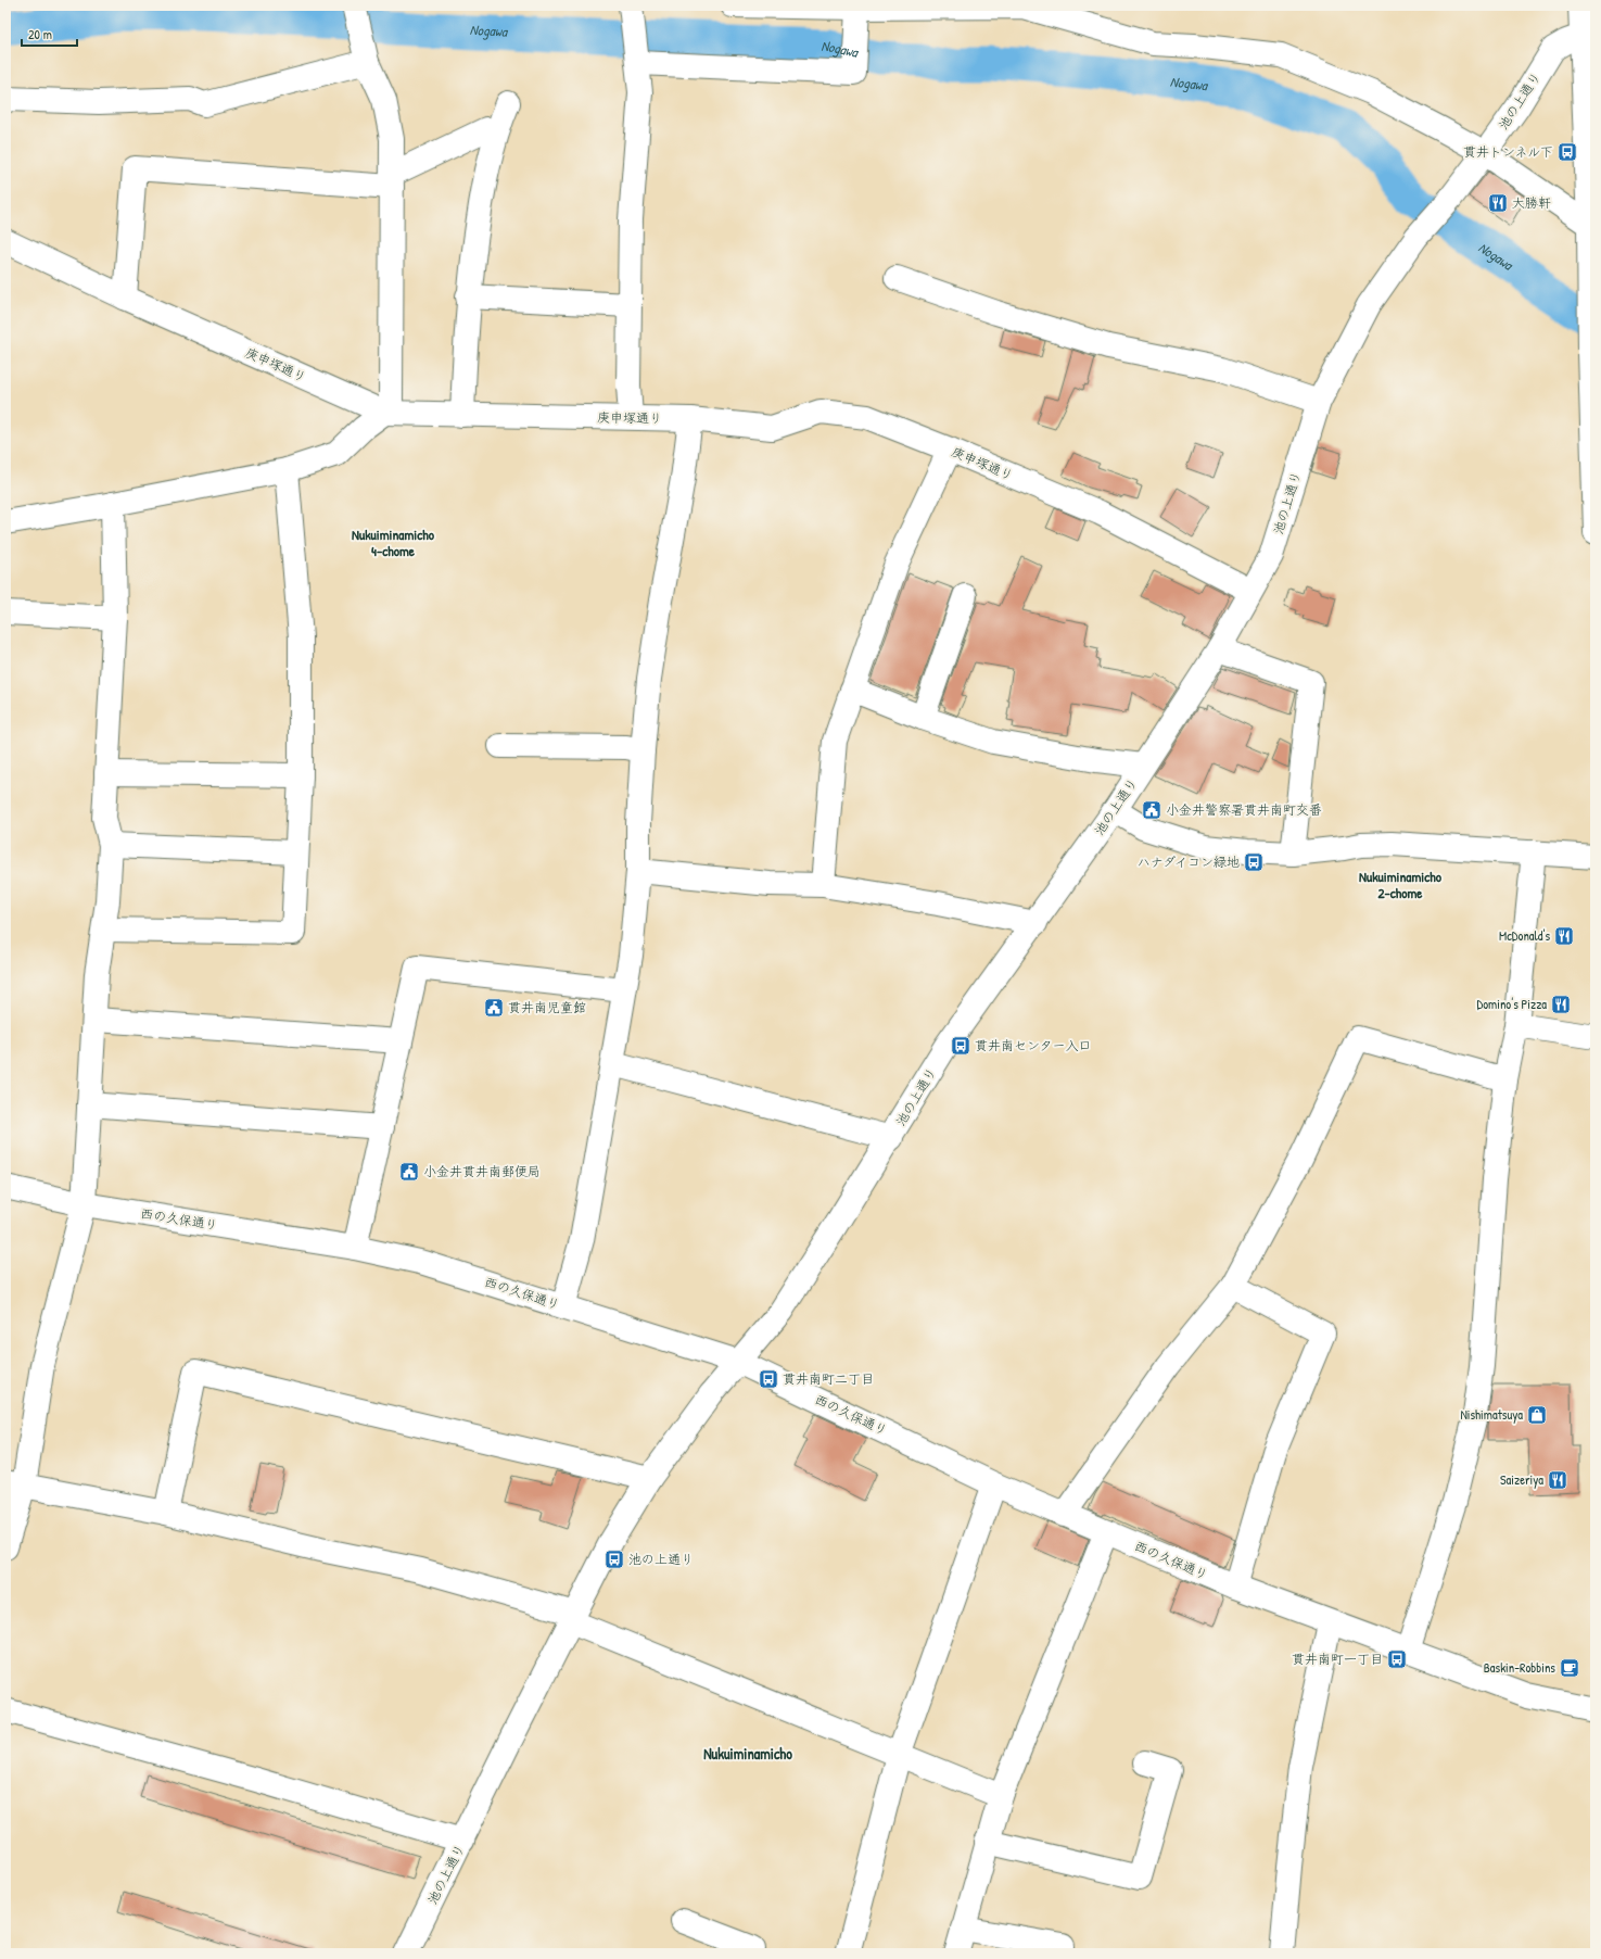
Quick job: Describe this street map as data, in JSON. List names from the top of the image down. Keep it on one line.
{"streets":{"street":["池の上通り","庚申塚通り","西の久保通り"]},"crossings":[["池の上通り","庚申塚通り"],["池の上通り","西の久保通り"]],"districts":["Nukuiminamicho 4-chome","Nukuiminamicho 2-chome","Nukuiminamicho"],"water":["Nogawa"],"places":{"bus stop":["貫井トンネル下","ハナダイコン緑地","貫井南センター入口","貫井南町二丁目","池の上通り","貫井南町一丁目"],"restaurant":["大勝軒","McDonald's","Domino's Pizza","Saizeriya"],"public building":["小金井警察署貫井南町交番","貫井南児童館","小金井貫井南郵便局"],"shop":["Nishimatsuya"],"cafe":["Baskin-Robbins"]},"scale_bar":"20 m"}
